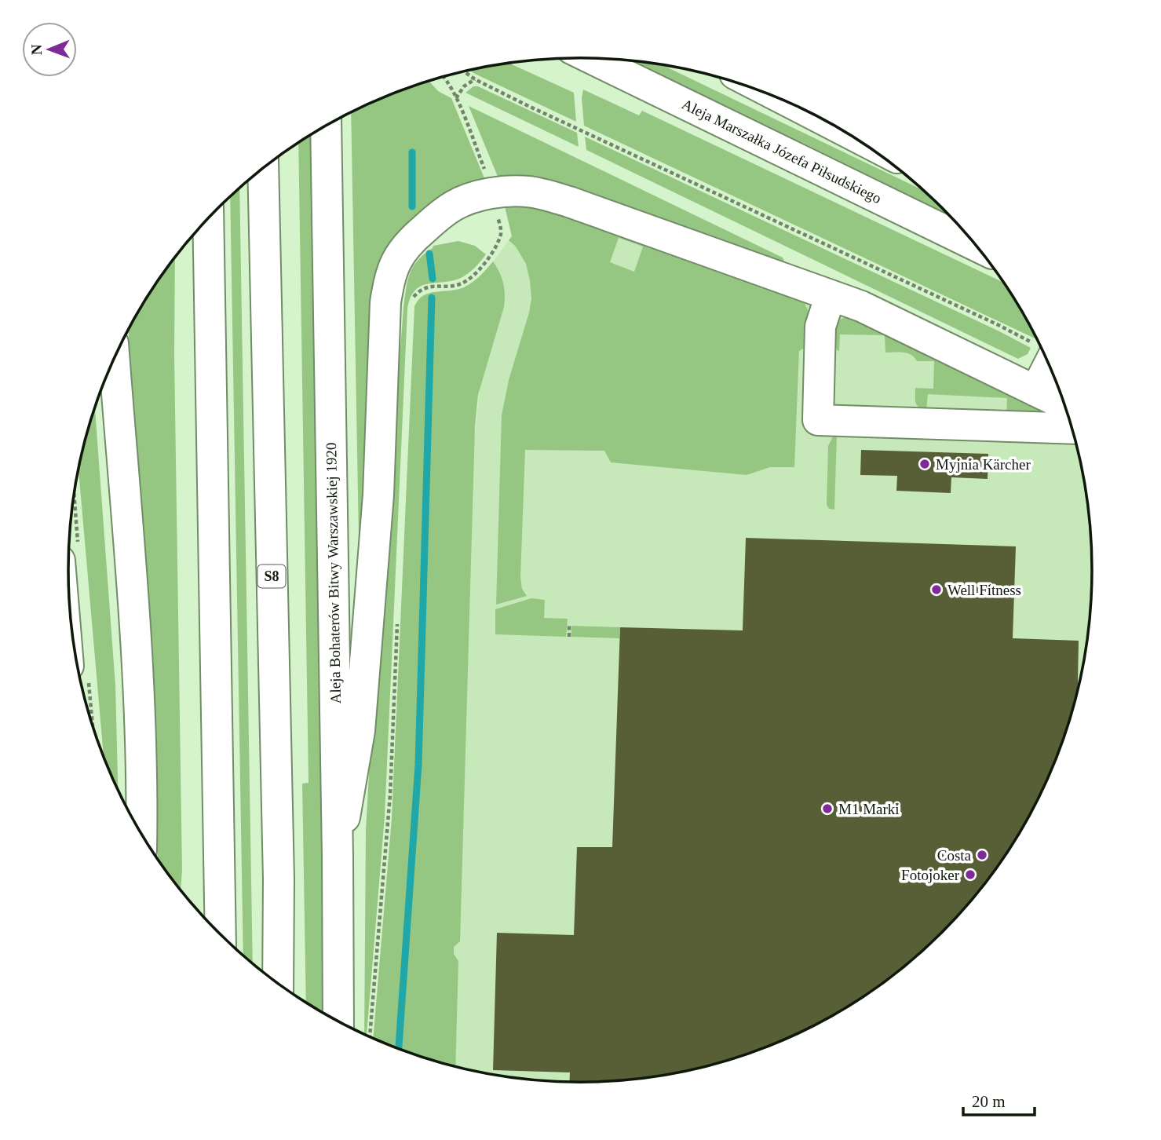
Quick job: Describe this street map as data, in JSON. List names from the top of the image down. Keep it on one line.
{"streets":{"main road":["Aleja Marszałka Józefa Piłsudskiego","Aleja Bohaterów Bitwy Warszawskiej 1920","S8"]},"places":["Myjnia Kärcher","Well Fitness","M1 Marki","Costa","Fotojoker"],"scale_bar":"20 m","north":"left"}
